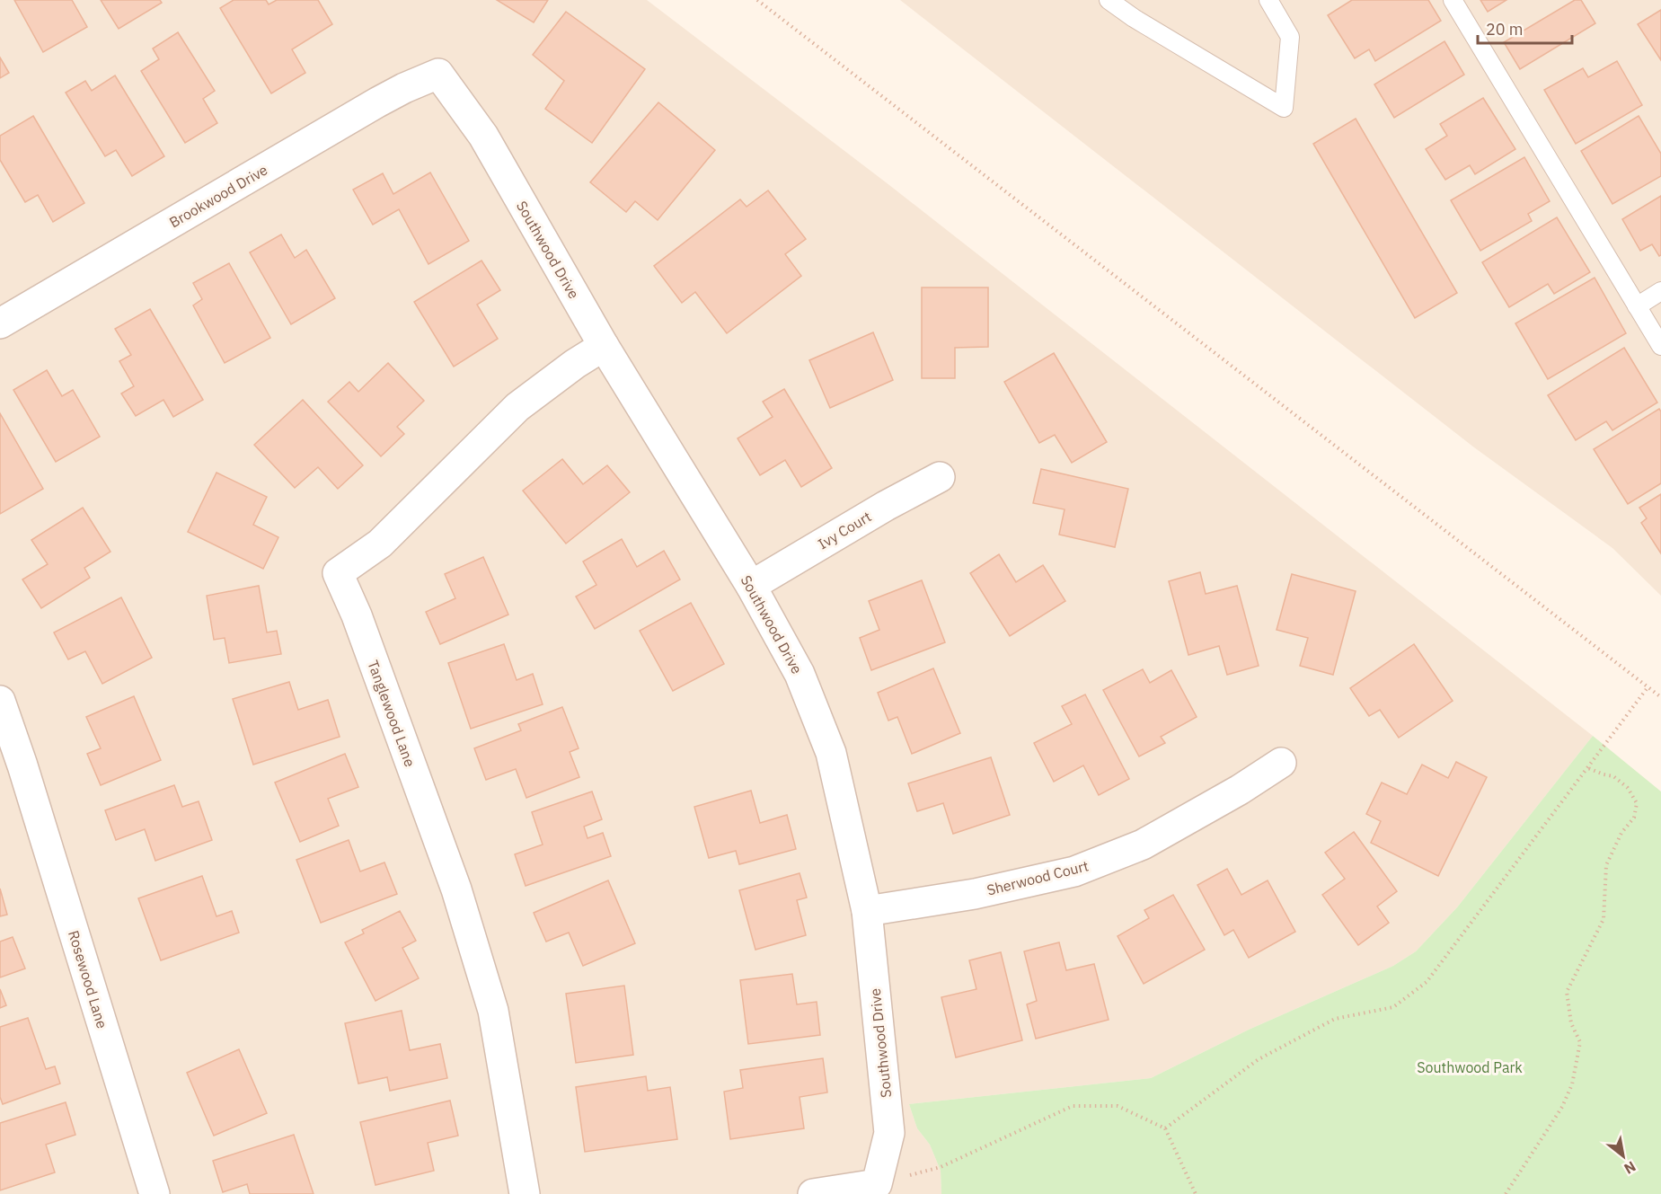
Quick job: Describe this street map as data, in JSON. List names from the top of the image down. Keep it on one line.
{"streets":{"street":["Brookwood Drive","Southwood Drive","Ivy Court","Tanglewood Lane","Sherwood Court","Rosewood Lane"]},"crossings":[["Brookwood Drive","Southwood Drive"],["Southwood Drive","Ivy Court"],["Southwood Drive","Tanglewood Lane"],["Southwood Drive","Sherwood Court"]],"parks":["Southwood Park"],"scale_bar":"20 m","north":"bottom right"}
